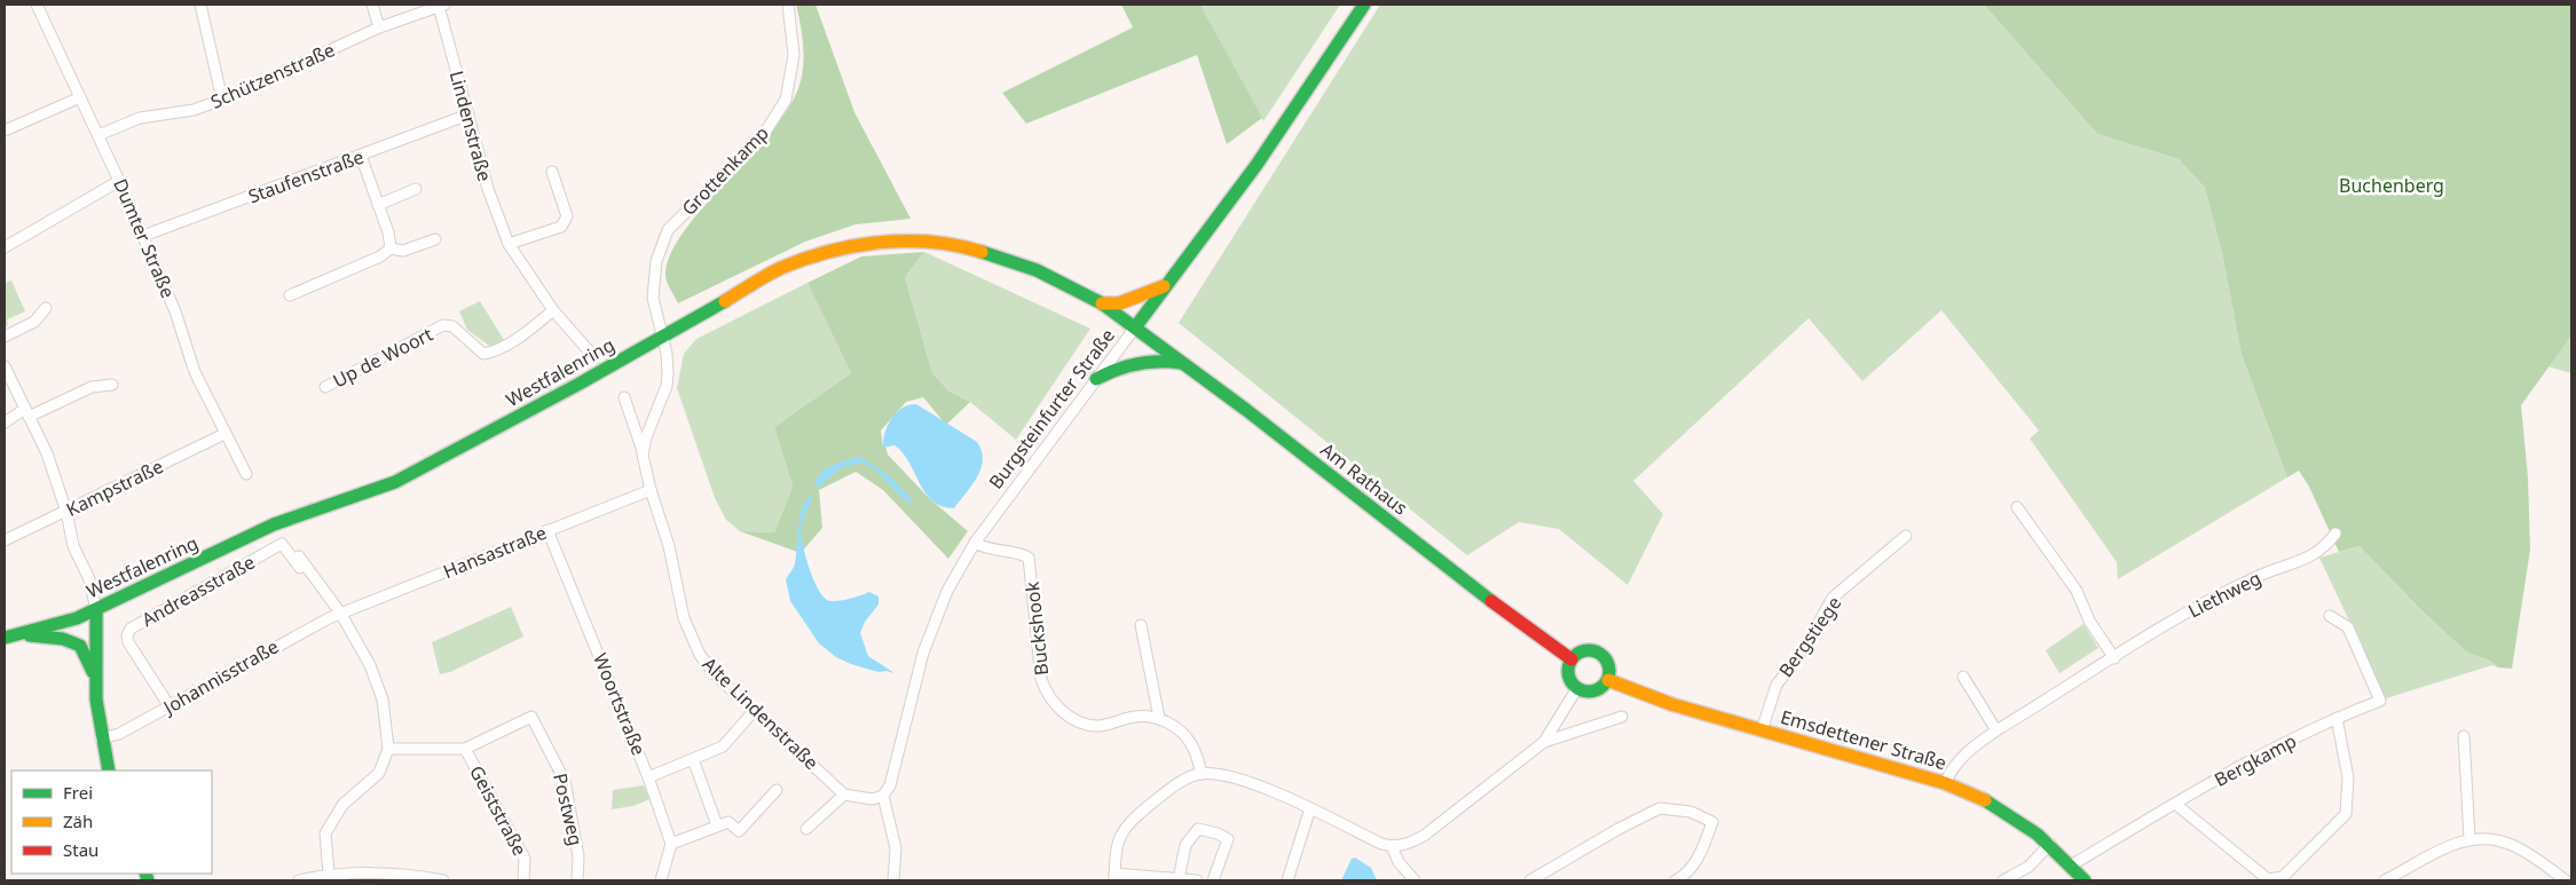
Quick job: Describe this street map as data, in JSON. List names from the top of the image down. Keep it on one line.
{"streets":{"main road":["Westfalenring","Burgsteinfurter Straße","Am Rathaus","Emsdettener Straße"],"street":["Schützenstraße","Lindenstraße","Grottenkamp","Staufenstraße","Dumter Straße","Up de Woort","Kampstraße","Hansastraße","Andreasstraße","Liethweg","Buckshook","Bergstiege","Johannisstraße","Woortstraße","Alte Lindenstraße","Bergkamp","Postweg","Geiststraße"]},"crossings":[["Schützenstraße","Lindenstraße"],["Schützenstraße","Dumter Straße"],["Lindenstraße","Staufenstraße"],["Lindenstraße","Up de Woort"],["Grottenkamp","Westfalenring"],["Grottenkamp","Alte Lindenstraße"],["Staufenstraße","Dumter Straße"],["Dumter Straße","Kampstraße"],["Westfalenring","Burgsteinfurter Straße"],["Westfalenring","Am Rathaus"],["Westfalenring","Alte Lindenstraße"],["Burgsteinfurter Straße","Am Rathaus"],["Burgsteinfurter Straße","Buckshook"],["Am Rathaus","Emsdettener Straße"],["Hansastraße","Johannisstraße"],["Hansastraße","Woortstraße"],["Hansastraße","Alte Lindenstraße"],["Andreasstraße","Johannisstraße"],["Liethweg","Emsdettener Straße"],["Bergstiege","Emsdettener Straße"],["Emsdettener Straße","Bergkamp"],["Postweg","Geiststraße"]],"parks":["Buchenberg"],"legend":["Frei","Zäh","Stau"]}
